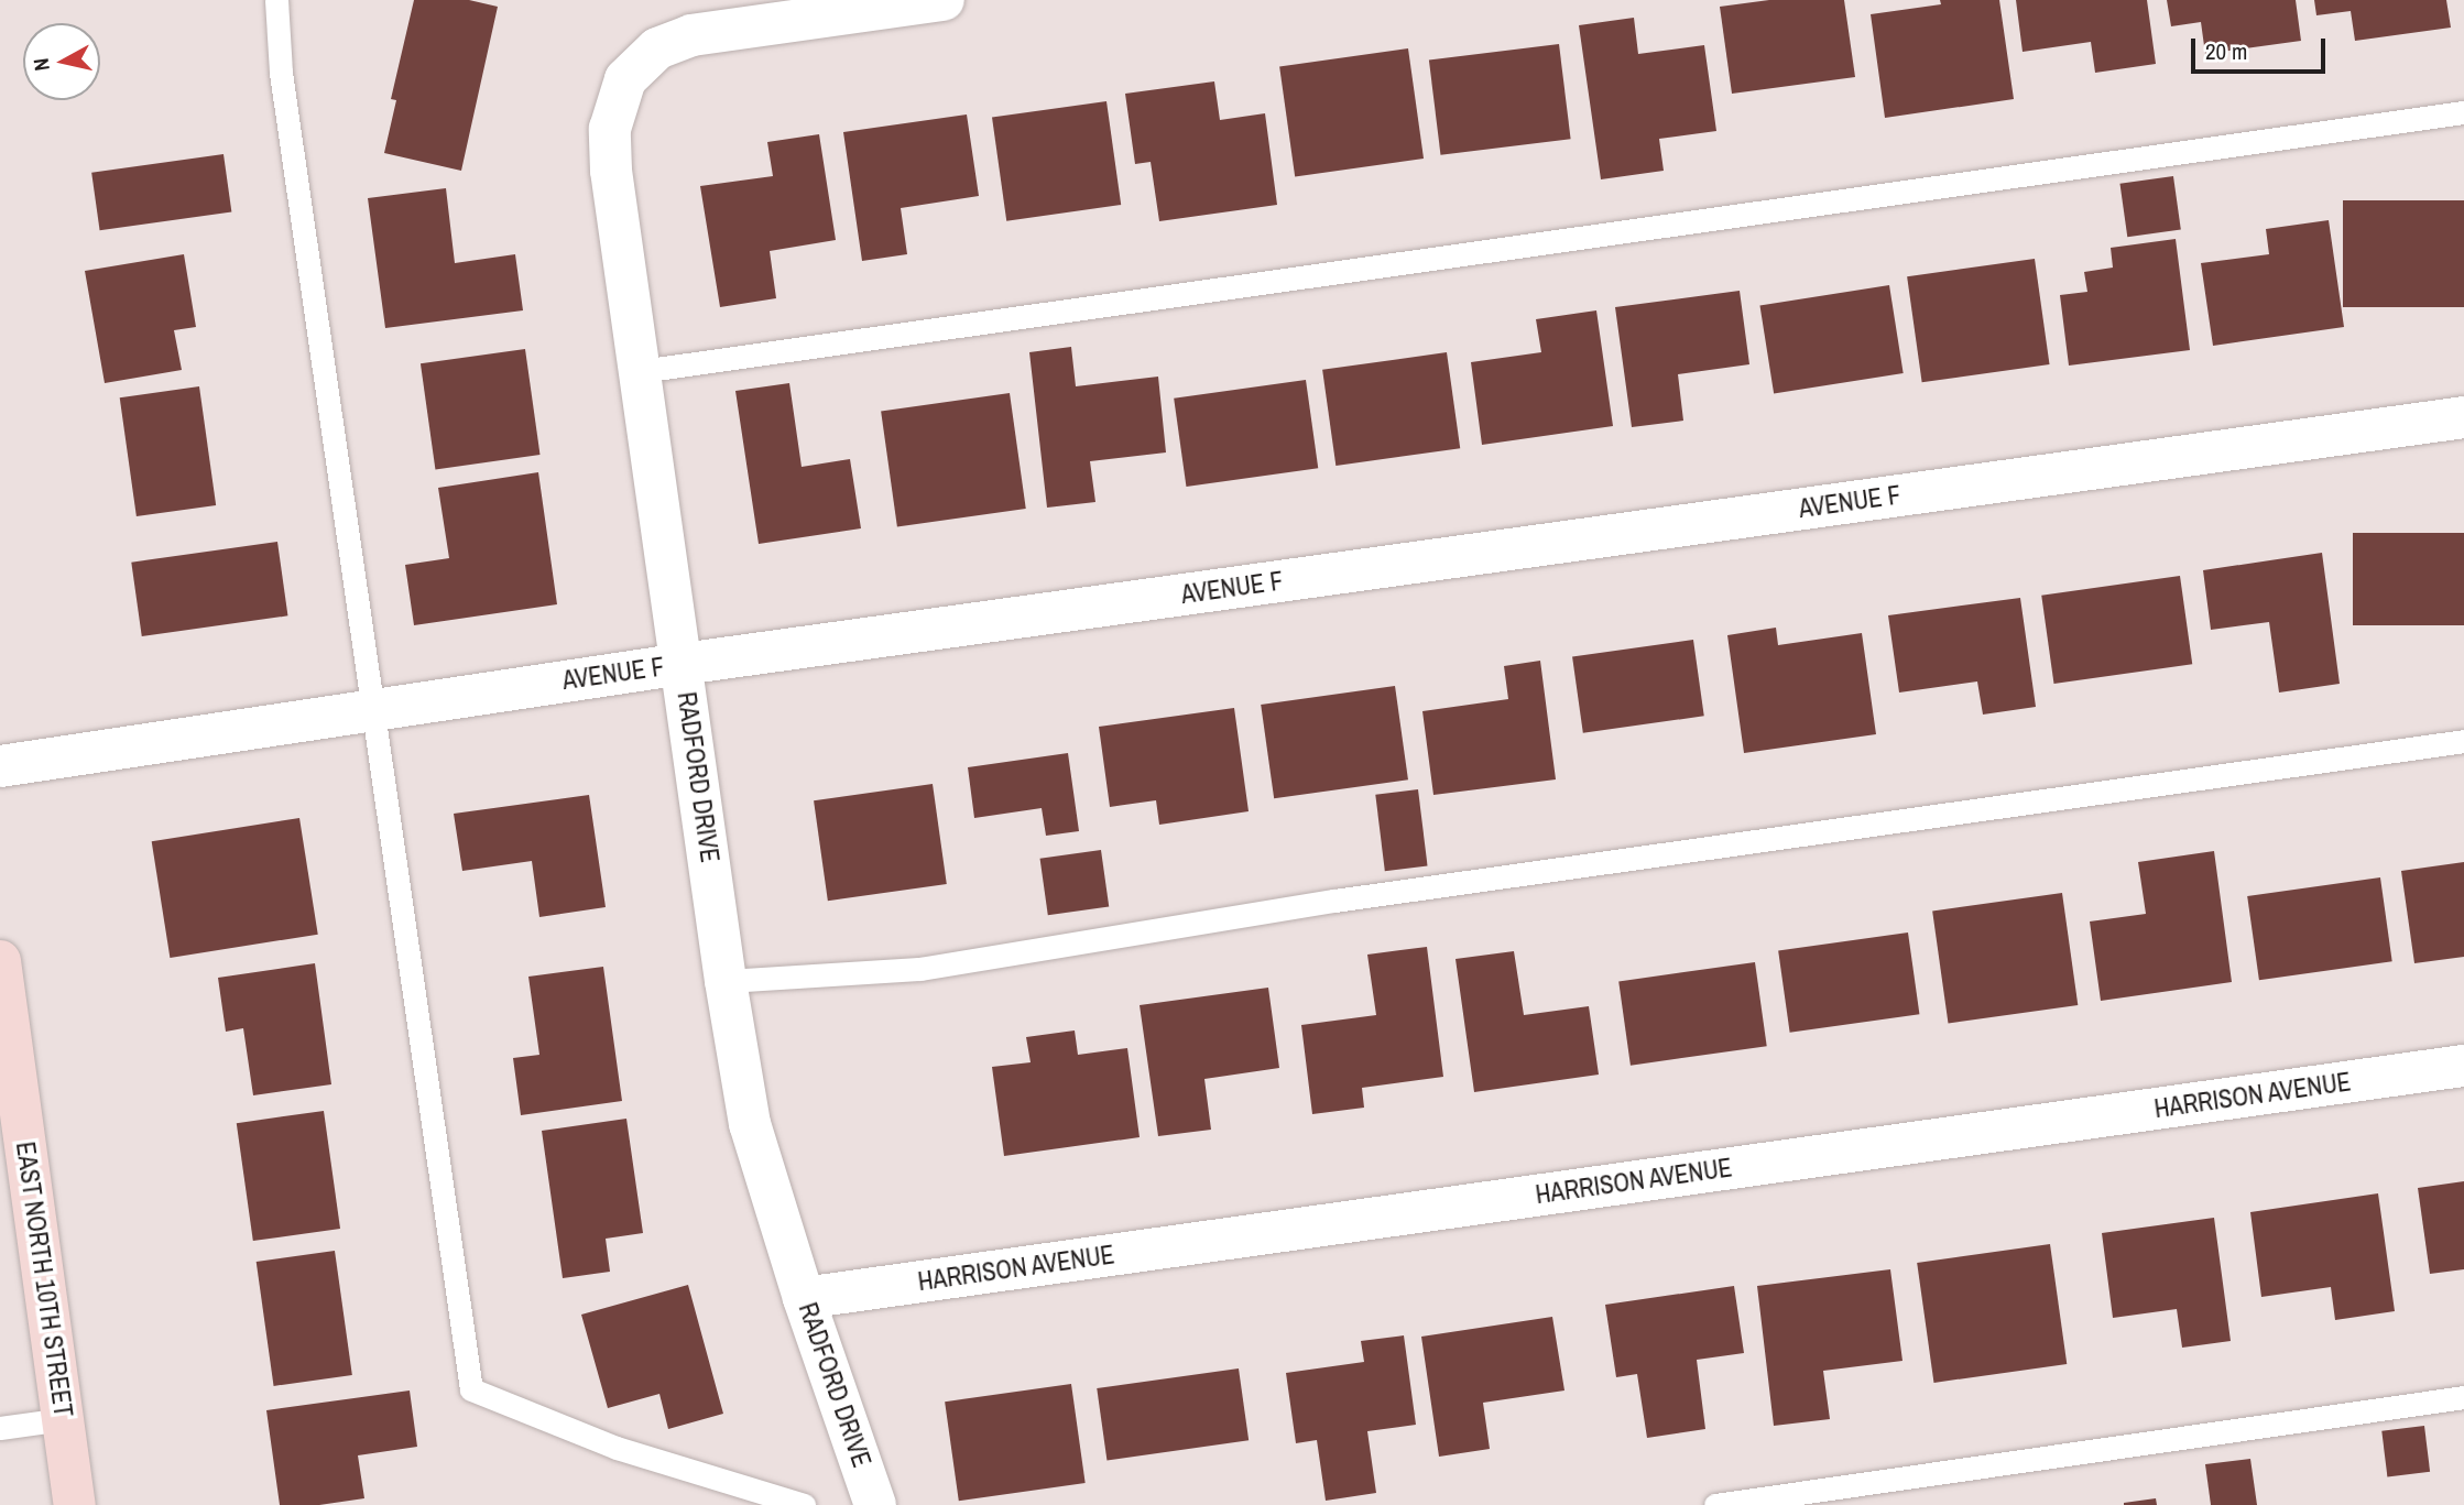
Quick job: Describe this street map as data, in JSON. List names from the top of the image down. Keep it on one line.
{"streets":{"main road":["EAST NORTH 10TH STREET"],"street":["AVENUE F","RADFORD DRIVE","HARRISON AVENUE"]},"crossings":[["AVENUE F","RADFORD DRIVE"],["RADFORD DRIVE","HARRISON AVENUE"]],"scale_bar":"20 m","north":"left"}
